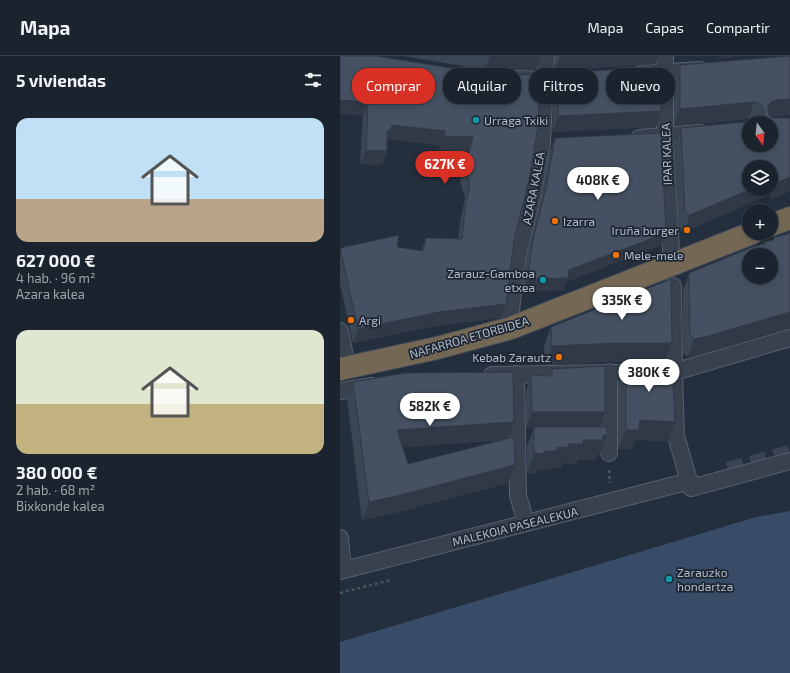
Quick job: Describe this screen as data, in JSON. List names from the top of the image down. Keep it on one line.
{"streets":{"highway":["NAFARROA ETORBIDEA"],"street":["IPAR KALEA","AZARA KALEA","MALEKOIA PASEALEKUA"]},"places":["Urraga Txiki","Izarra","Iruña burger","Mele-mele","Zarauz-Gamboa etxea","Argi","Kebab Zarautz","Zarauzko hondartza"],"north":"bottom","page":{"header":"Mapa","nav":["Mapa","Capas","Compartir"],"heading":"5 viviendas","chip":["Comprar","Alquilar","Filtros","Nuevo"],"list":[{"name":"627 000 €","note":"4 hab. · 96 m² · Azara kalea"},{"name":"380 000 €","note":"2 hab. · 68 m² · Bixkonde kalea"}],"map_buttons":["+","−"],"price":["627K €","408K €","335K €","380K €","582K €"]}}
